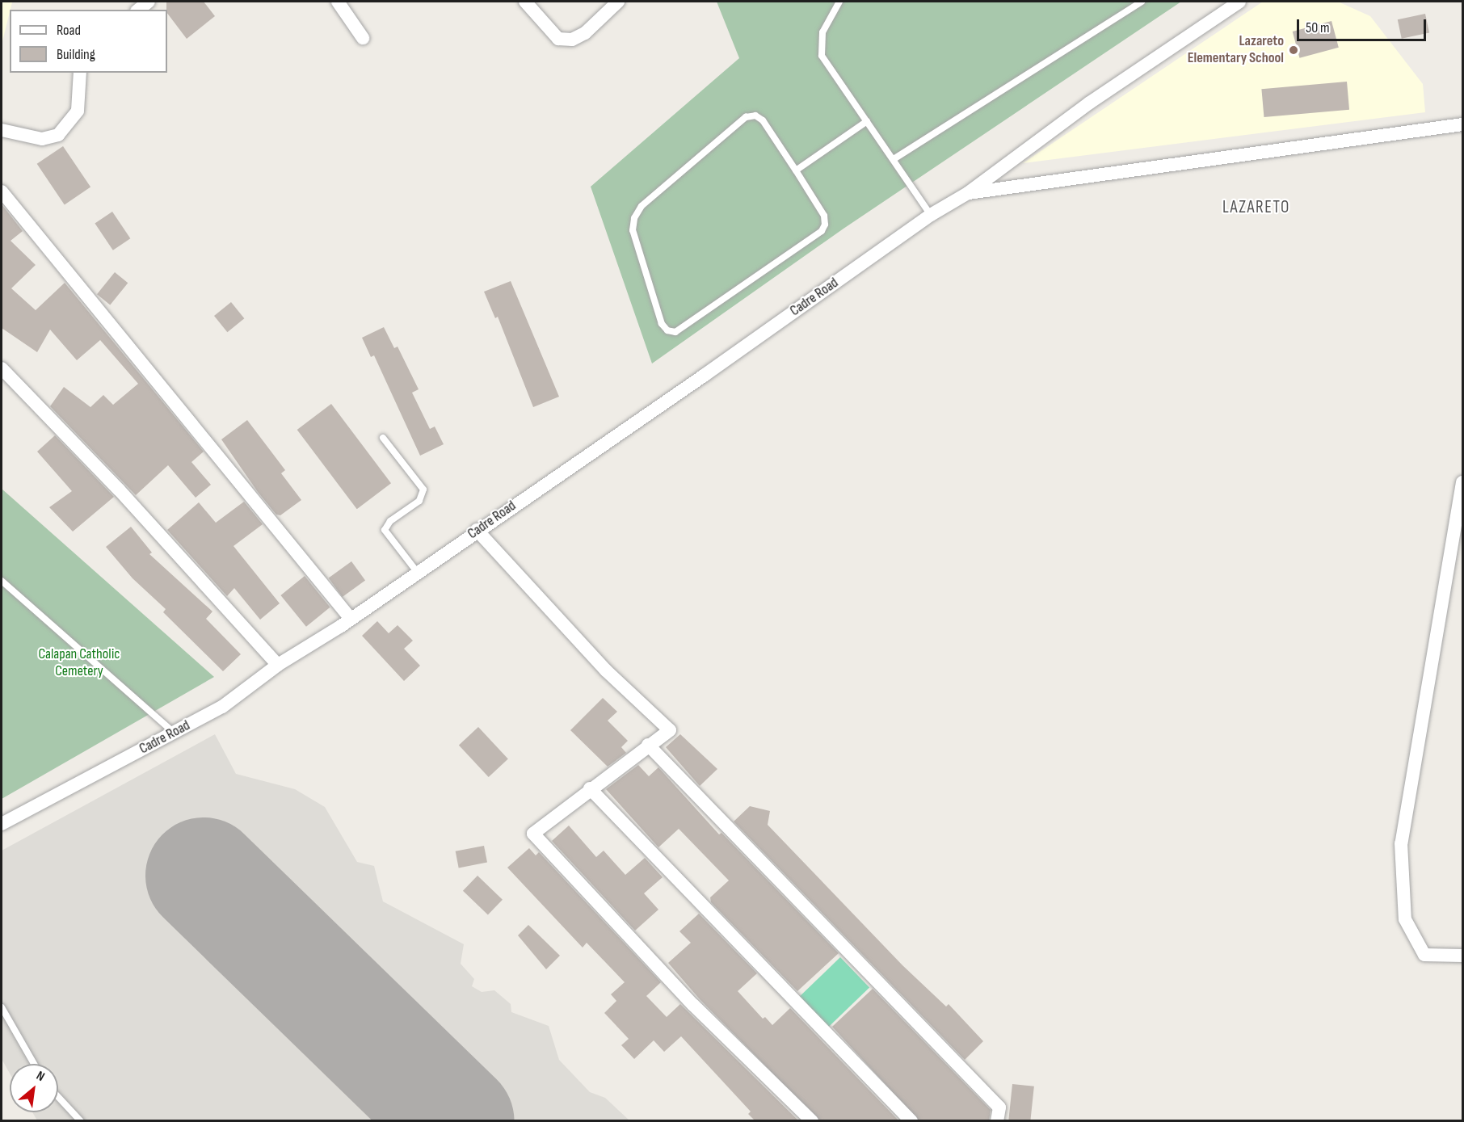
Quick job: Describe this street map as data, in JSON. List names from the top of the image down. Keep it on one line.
{"streets":{"street":["Cadre Road"]},"districts":["LAZARETO"],"parks":["Calapan Catholic Cemetery"],"places":["Lazareto Elementary School"],"legend":["Road","Building"],"scale_bar":"50 m","north":"top right"}
